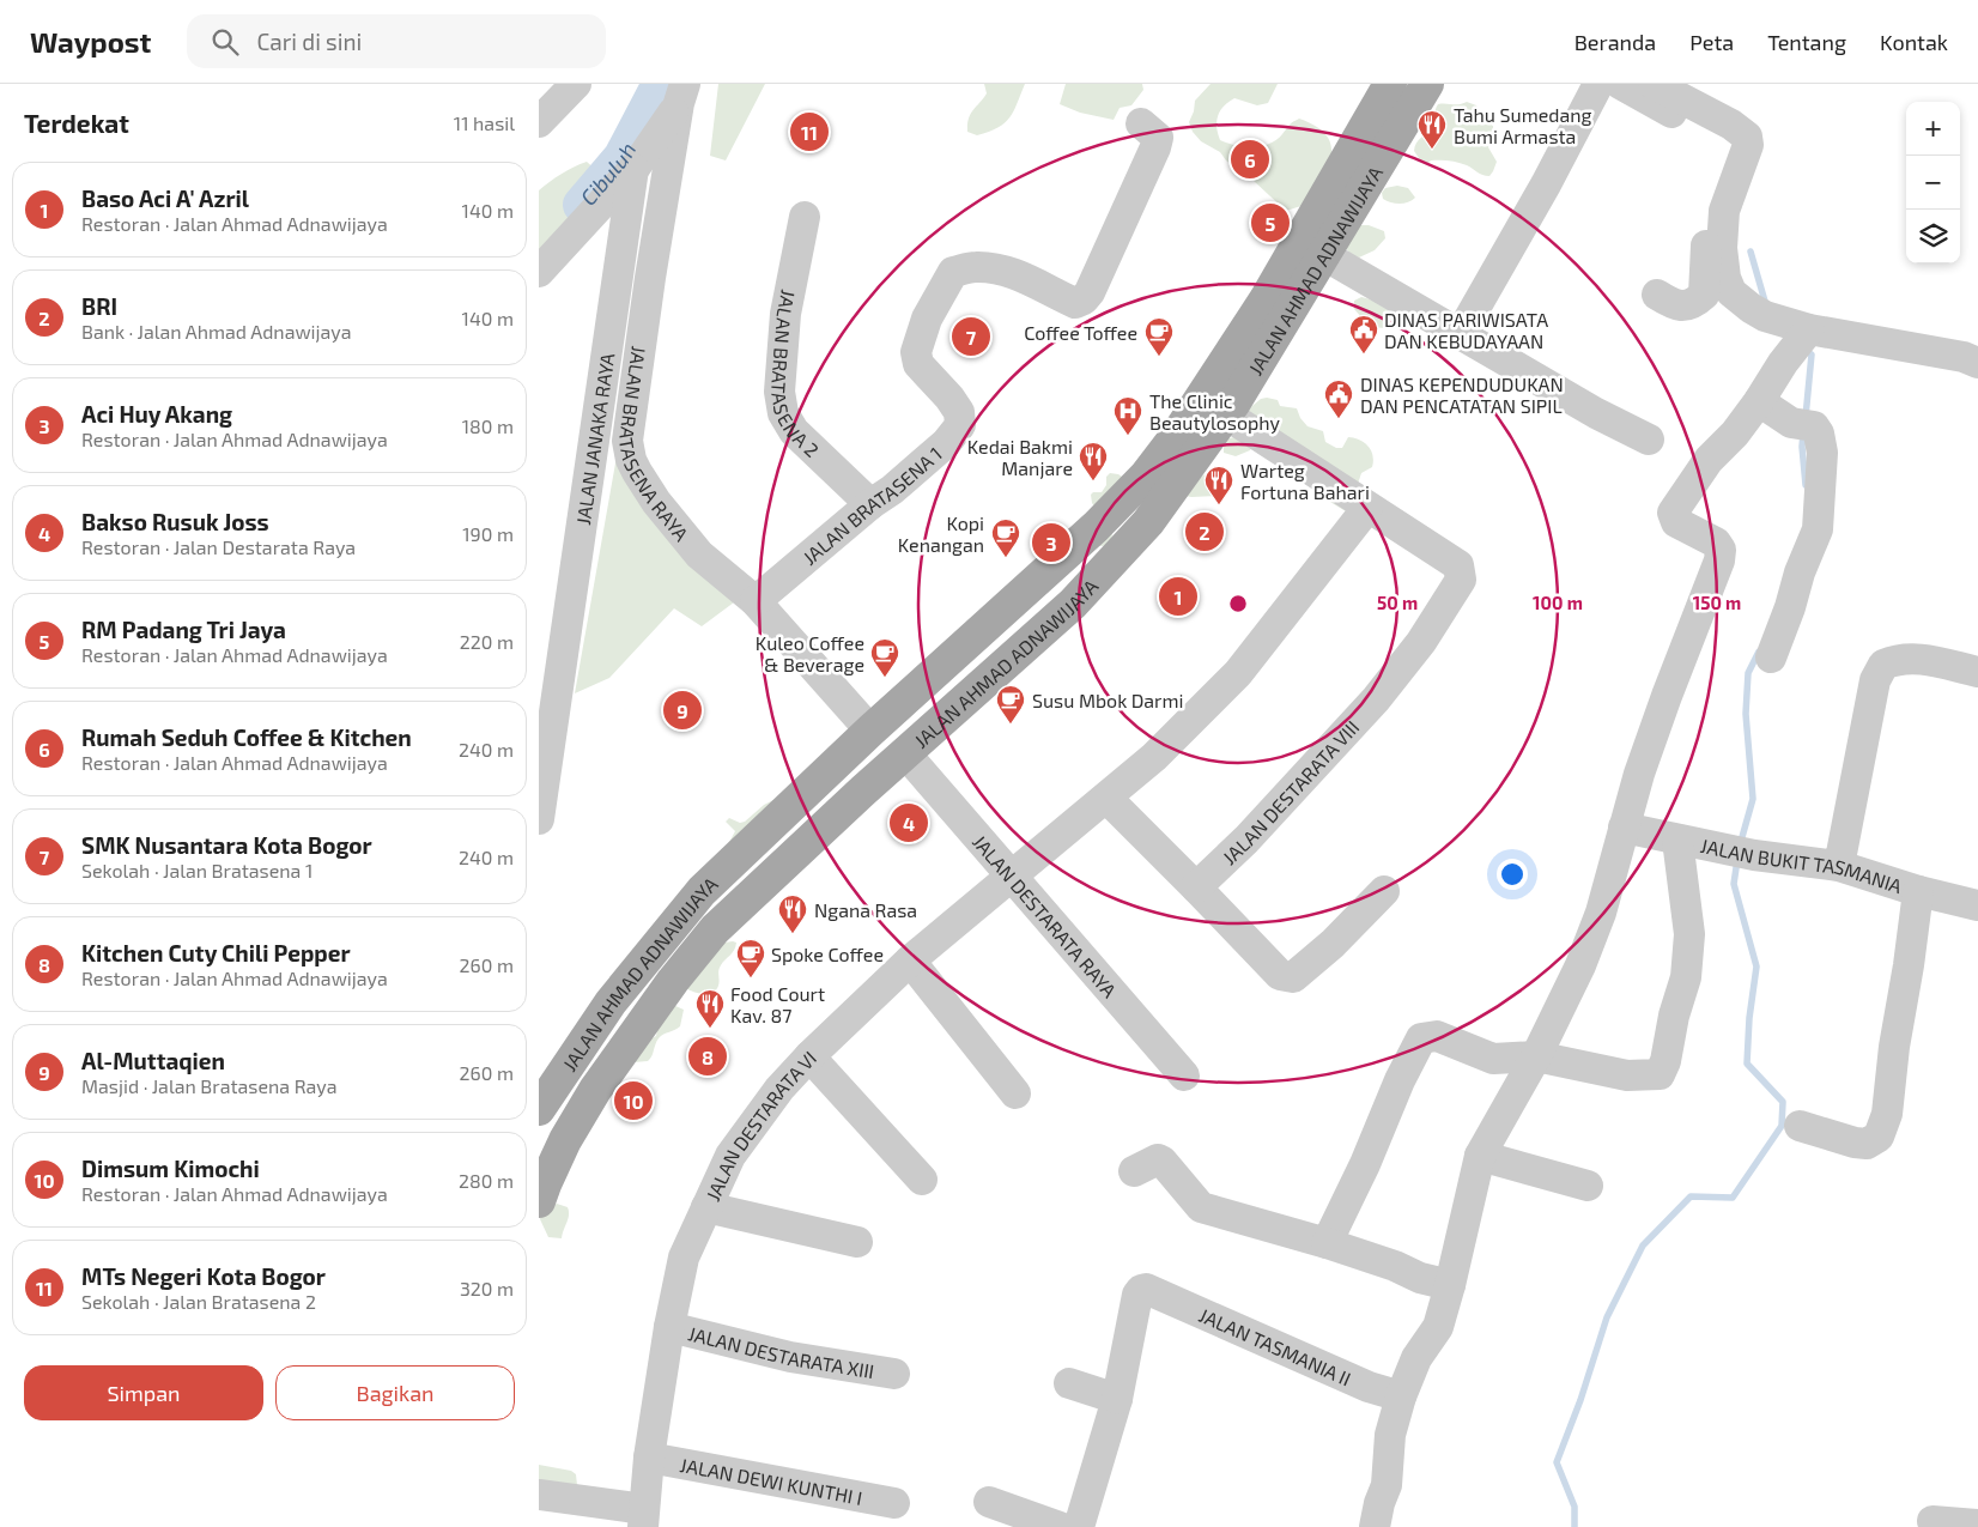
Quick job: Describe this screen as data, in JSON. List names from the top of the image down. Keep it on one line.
{"streets":{"main road":["JALAN AHMAD ADNAWIJAYA"],"street":["JALAN BRATASENA 2","JALAN JANAKA RAYA","JALAN BRATASENA RAYA","JALAN BRATASENA 1","JALAN DESTARATA VIII","JALAN BUKIT TASMANIA","JALAN DESTARATA RAYA","JALAN DESTARATA VI","JALAN TASMANIA II","JALAN DESTARATA XIII","JALAN DEWI KUNTHI I"]},"crossings":[["JALAN AHMAD ADNAWIJAYA","JALAN BRATASENA RAYA"],["JALAN AHMAD ADNAWIJAYA","JALAN DESTARATA VIII"],["JALAN AHMAD ADNAWIJAYA","JALAN DESTARATA RAYA"],["JALAN BRATASENA 2","JALAN BRATASENA 1"],["JALAN BRATASENA RAYA","JALAN BRATASENA 1"],["JALAN DESTARATA VIII","JALAN DESTARATA VI"],["JALAN DESTARATA RAYA","JALAN DESTARATA VI"],["JALAN DESTARATA VI","JALAN DESTARATA XIII"],["JALAN DESTARATA VI","JALAN DEWI KUNTHI I"]],"water":["Cibuluh"],"places":{"restaurant":["Tahu Sumedang Bumi Armasta","Kedai Bakmi Manjare","Warteg Fortuna Bahari","Ngana Rasa","Food Court Kav. 87"],"public building":["DINAS PARIWISATA DAN KEBUDAYAAN","DINAS KEPENDUDUKAN DAN PENCATATAN SIPIL"],"cafe":["Coffee Toffee","Kopi Kenangan","Kuleo Coffee & Beverage","Susu Mbok Darmi","Spoke Coffee"],"hospital":["The Clinic Beautylosophy"]},"page":{"header":"Waypost","search":"Cari di sini","nav":["Beranda","Peta","Tentang","Kontak"],"heading":["Terdekat","11 hasil"],"map_buttons":["+","−"],"pins":["11","6","5","7","2","3","1","9","4","8","10"],"list":[{"mark":"1","name":"Baso Aci A' Azril","note":"Restoran · Jalan Ahmad Adnawijaya","value":"140 m"},{"mark":"2","name":"BRI","note":"Bank · Jalan Ahmad Adnawijaya","value":"140 m"},{"mark":"3","name":"Aci Huy Akang","note":"Restoran · Jalan Ahmad Adnawijaya","value":"180 m"},{"mark":"4","name":"Bakso Rusuk Joss","note":"Restoran · Jalan Destarata Raya","value":"190 m"},{"mark":"5","name":"RM Padang Tri Jaya","note":"Restoran · Jalan Ahmad Adnawijaya","value":"220 m"},{"mark":"6","name":"Rumah Seduh Coffee & Kitchen","note":"Restoran · Jalan Ahmad Adnawijaya","value":"240 m"},{"mark":"7","name":"SMK Nusantara Kota Bogor","note":"Sekolah · Jalan Bratasena 1","value":"240 m"},{"mark":"8","name":"Kitchen Cuty Chili Pepper","note":"Restoran · Jalan Ahmad Adnawijaya","value":"260 m"},{"mark":"9","name":"Al-Muttaqien","note":"Masjid · Jalan Bratasena Raya","value":"260 m"},{"mark":"10","name":"Dimsum Kimochi","note":"Restoran · Jalan Ahmad Adnawijaya","value":"280 m"},{"mark":"11","name":"MTs Negeri Kota Bogor","note":"Sekolah · Jalan Bratasena 2","value":"320 m"}],"buttons":["Simpan","Bagikan"]},"rings":["50 m","100 m","150 m"]}
